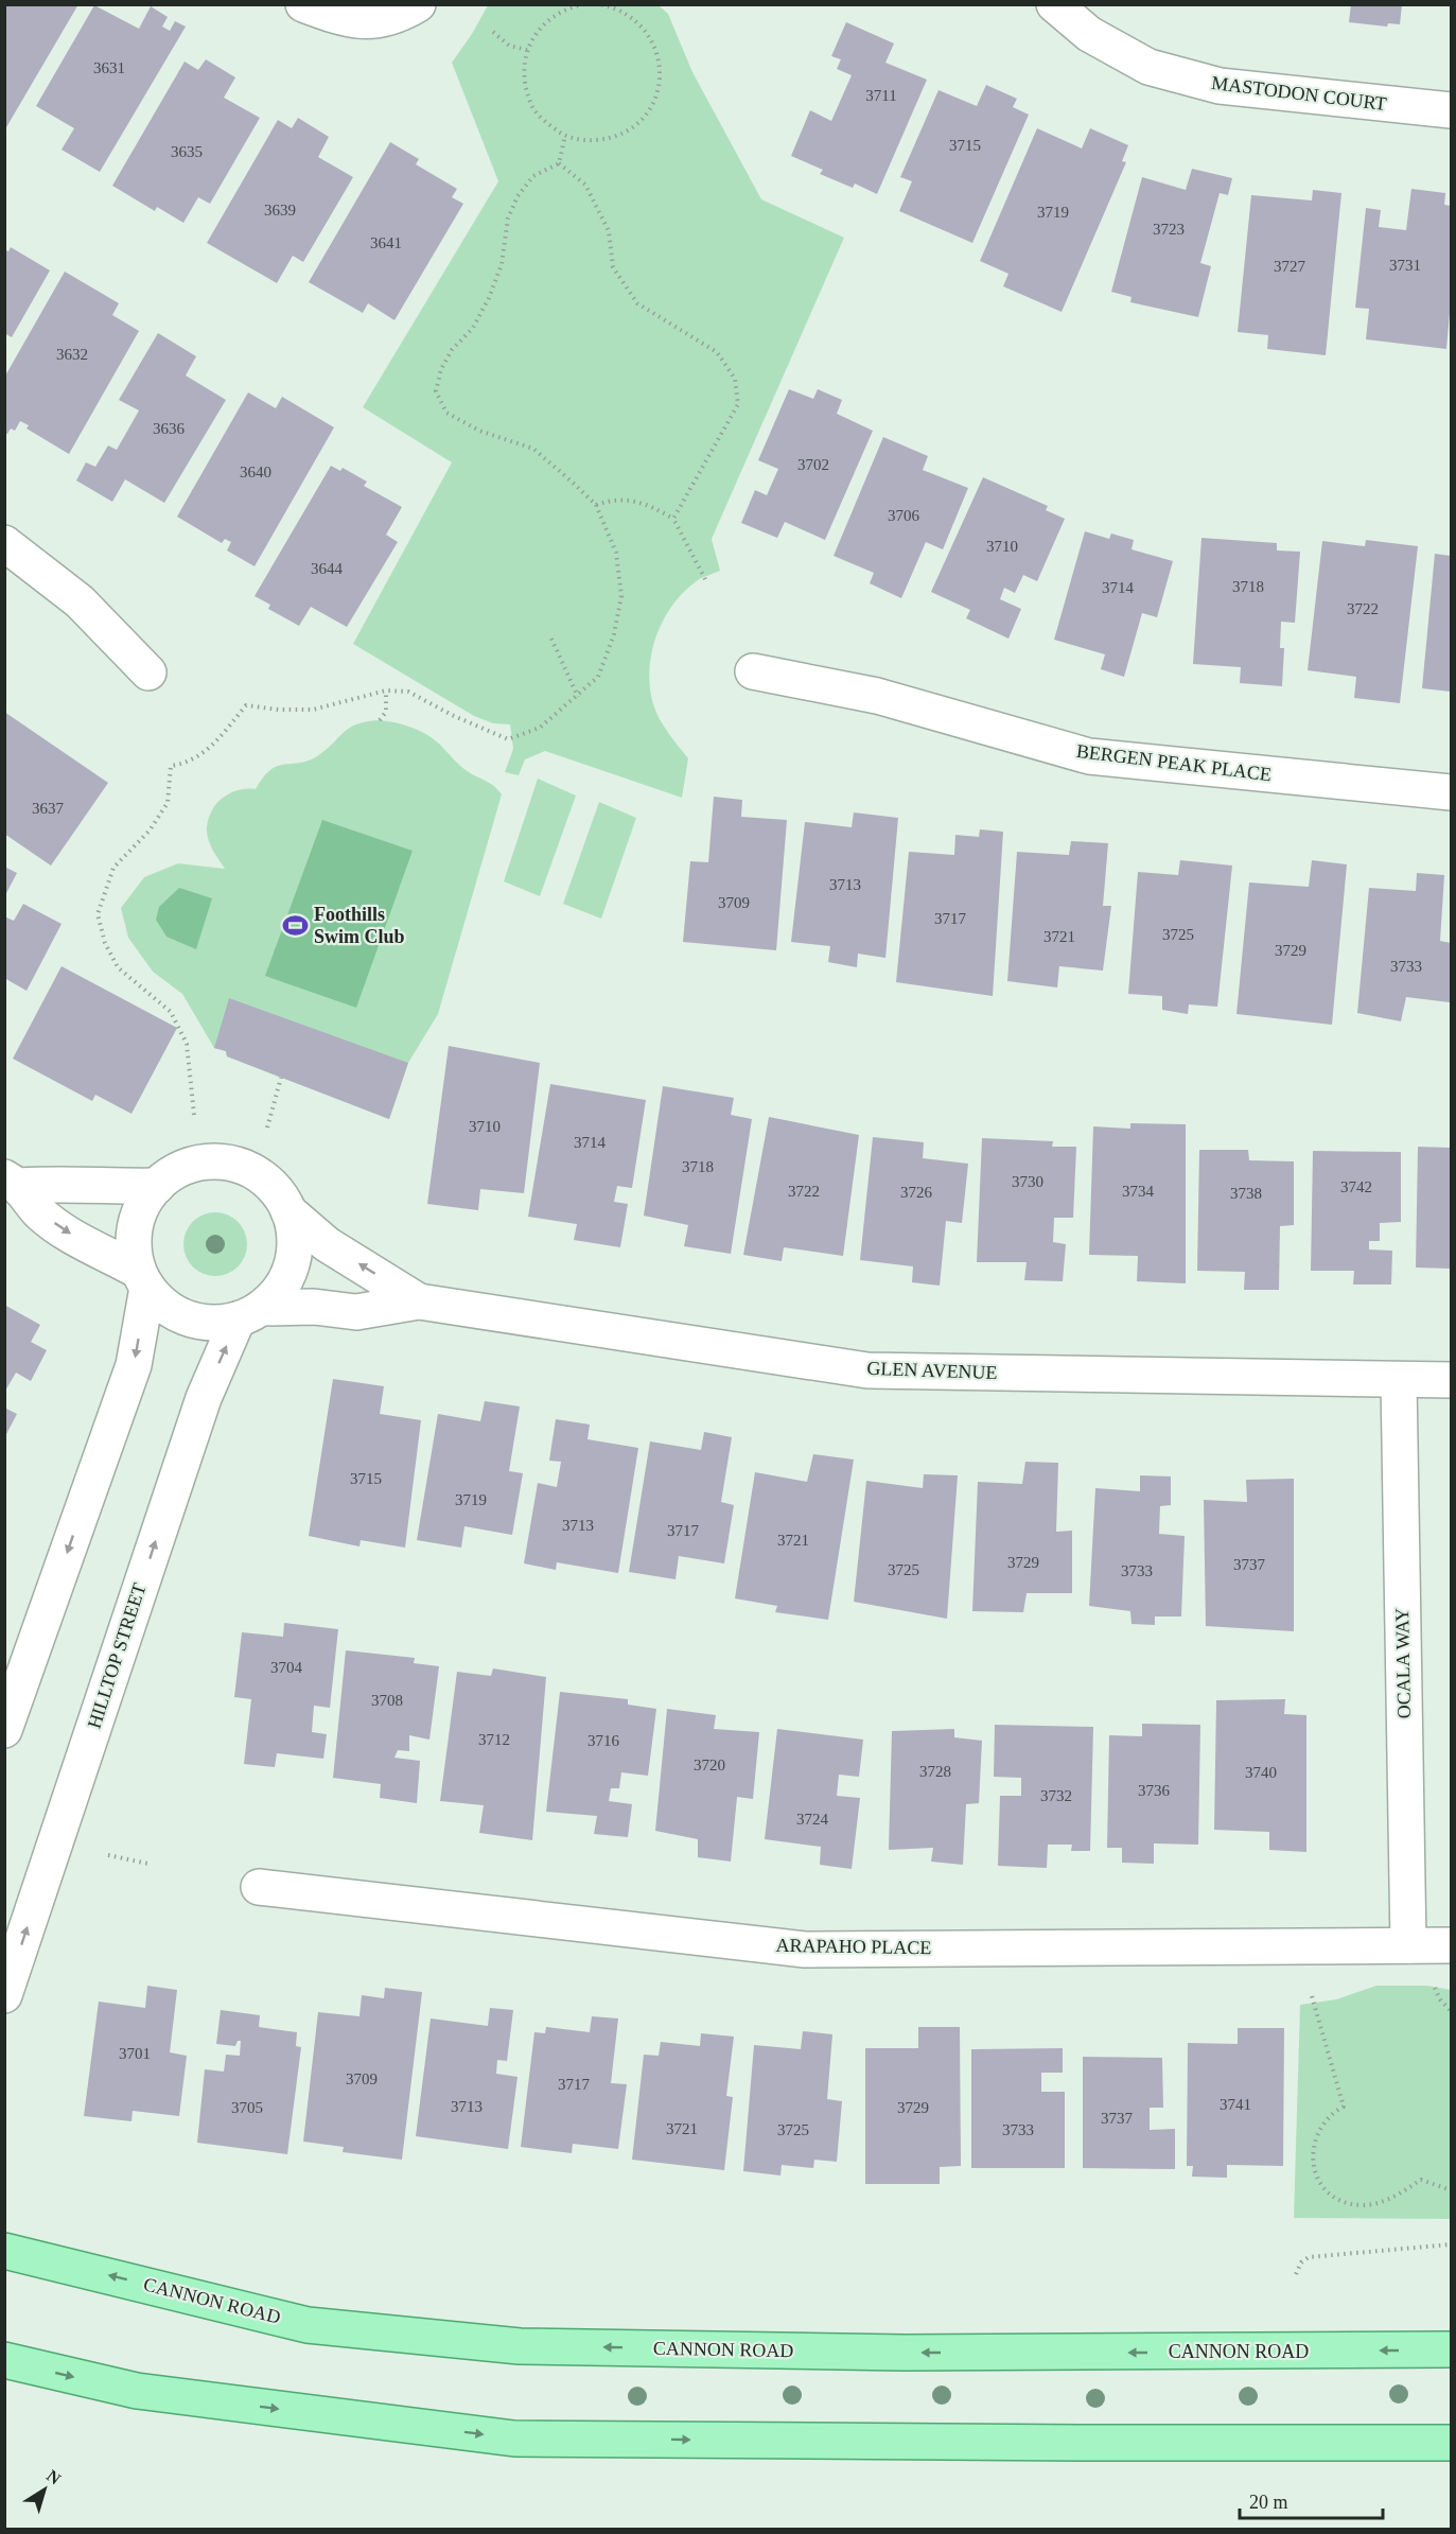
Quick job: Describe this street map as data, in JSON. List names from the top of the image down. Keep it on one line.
{"streets":{"main road":["CANNON ROAD"],"street":["MASTODON COURT","BERGEN PEAK PLACE","GLEN AVENUE","HILLTOP STREET","OCALA WAY","ARAPAHO PLACE"]},"crossings":[["GLEN AVENUE","HILLTOP STREET"],["GLEN AVENUE","OCALA WAY"],["OCALA WAY","ARAPAHO PLACE"]],"places":{"sports":["Foothills Swim Club"]},"house_numbers":["3631","3711","3715","3635","3639","3719","3723","3641","3731","3727","3632","3636","3702","3640","3706","3710","3644","3718","3714","3722","3637","3713","3709","3717","3725","3721","3729","3733","3710","3714","3718","3730","3742","3722","3734","3726","3738","3715","3719","3713","3717","3721","3729","3737","3725","3733","3704","3708","3712","3716","3720","3728","3740","3736","3732","3724","3701","3709","3717","3741","3713","3705","3729","3737","3721","3725","3733"],"scale_bar":"20 m","north":"top right"}
